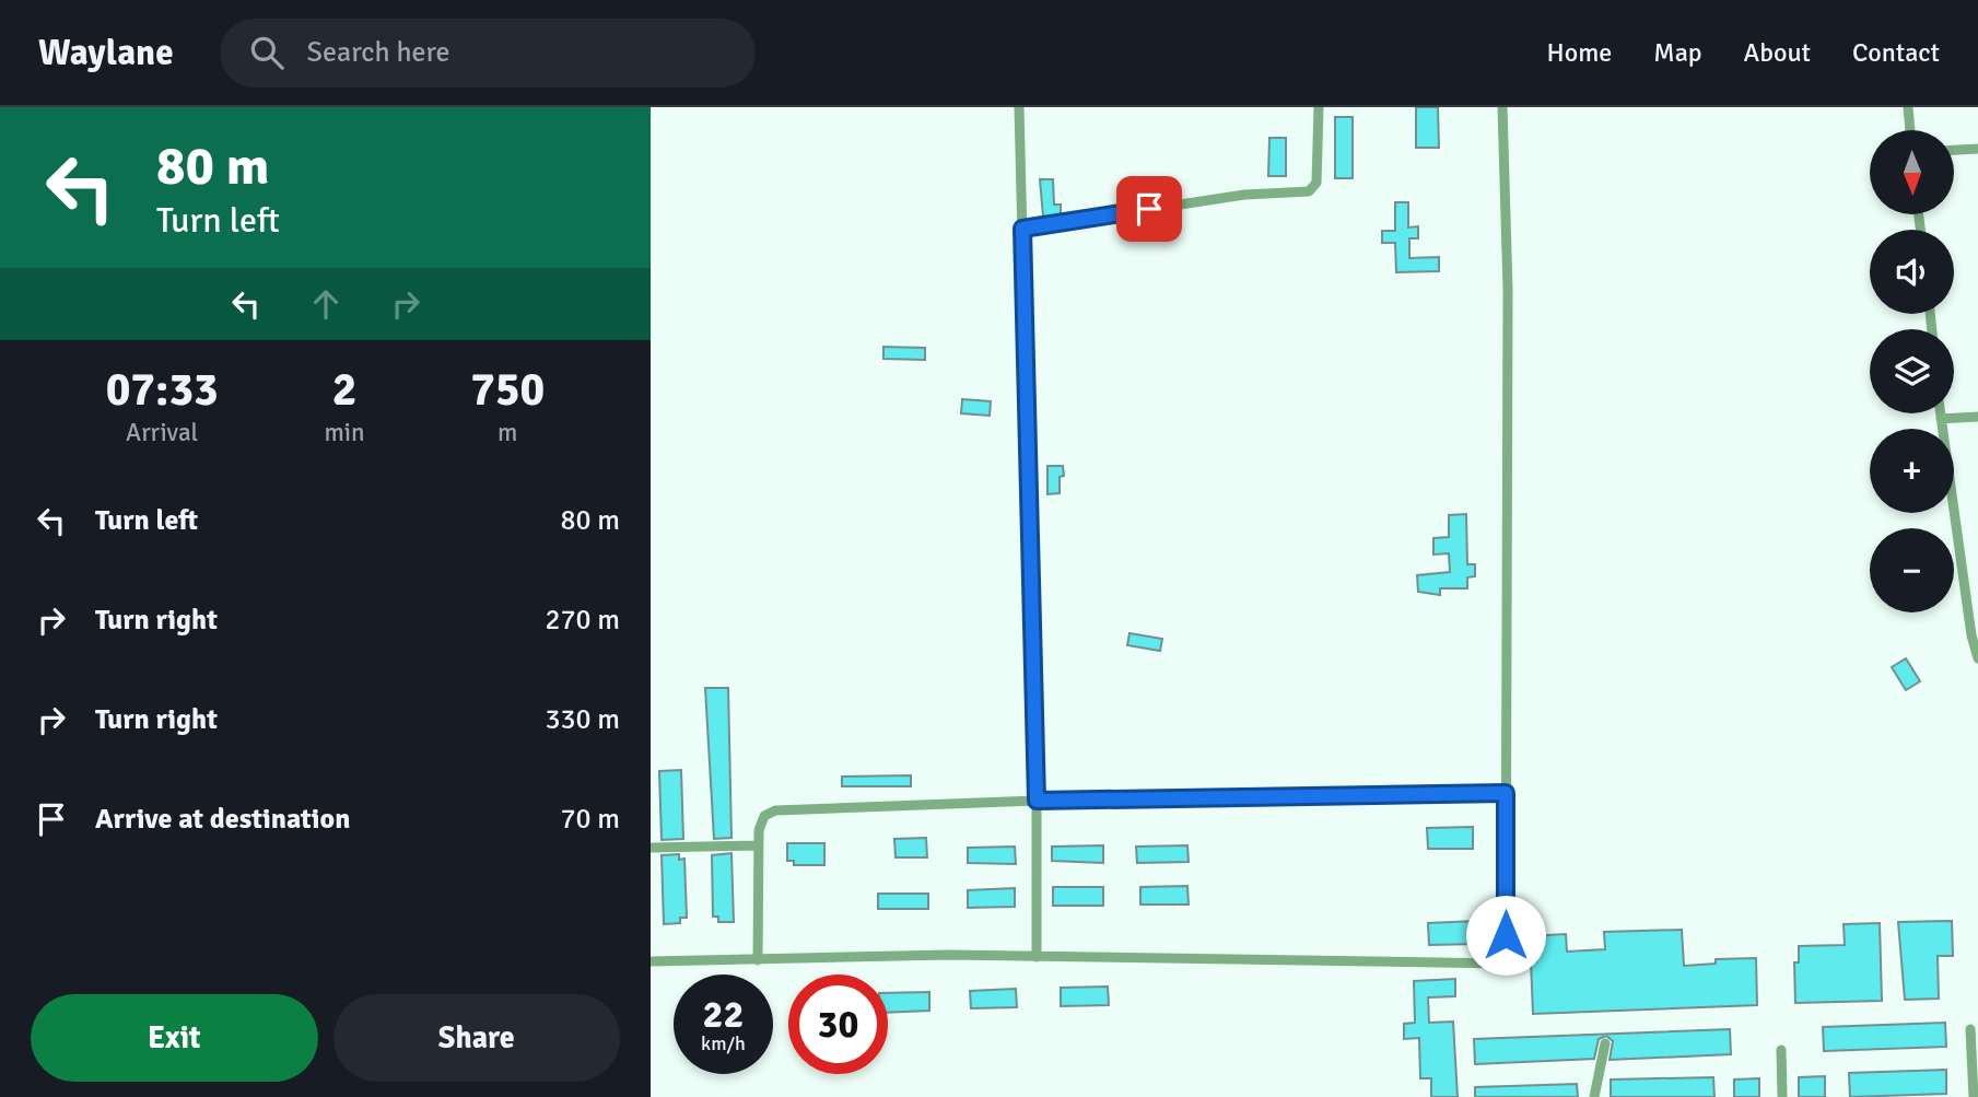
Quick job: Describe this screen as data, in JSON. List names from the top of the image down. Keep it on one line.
{"north":"bottom","page":{"header":"Waylane","search":"Search here","nav":["Home","Map","About","Contact"],"turn":["80 m","Turn left"],"map_buttons":["+","−"],"eta":["07:33","Arrival","2","min","750","m"],"list":[{"name":"Turn left","value":"80 m"},{"name":"Turn right","value":"270 m"},{"name":"Turn right","value":"330 m"},{"name":"Arrive at destination","value":"70 m"}],"speed":"22 km/h","limit":"30","buttons":["Exit","Share"]}}
